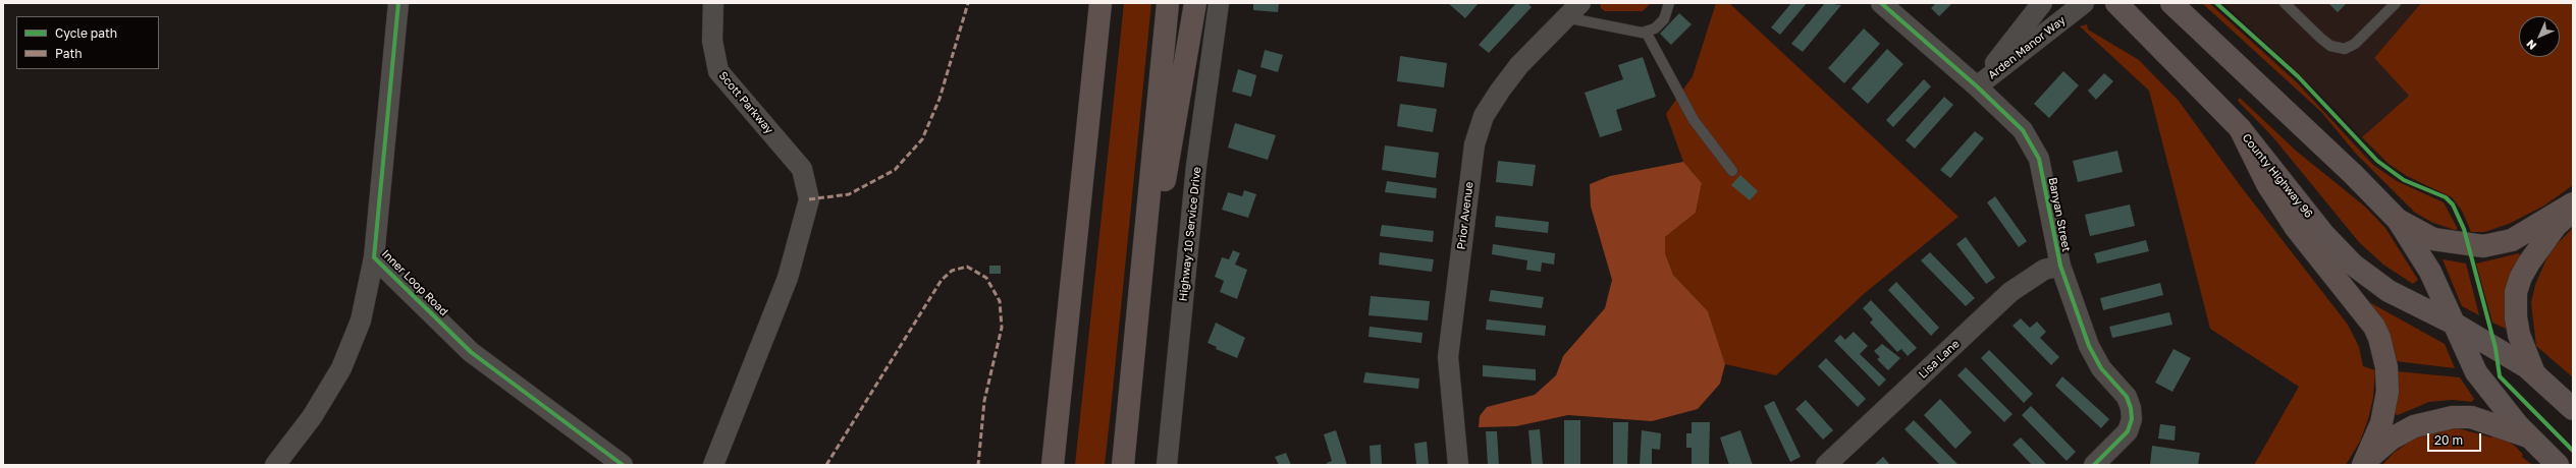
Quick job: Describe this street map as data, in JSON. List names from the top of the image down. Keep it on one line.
{"streets":{"main road":["County Highway 96"],"street":["Arden Manor Way","Scott Parkway","Banyan Street","Prior Avenue","Highway 10 Service Drive","Inner Loop Road","Lisa Lane"]},"crossings":[["Arden Manor Way","Banyan Street"],["Banyan Street","Lisa Lane"]],"legend":["Cycle path","Path"],"scale_bar":"20 m","north":"bottom left"}
